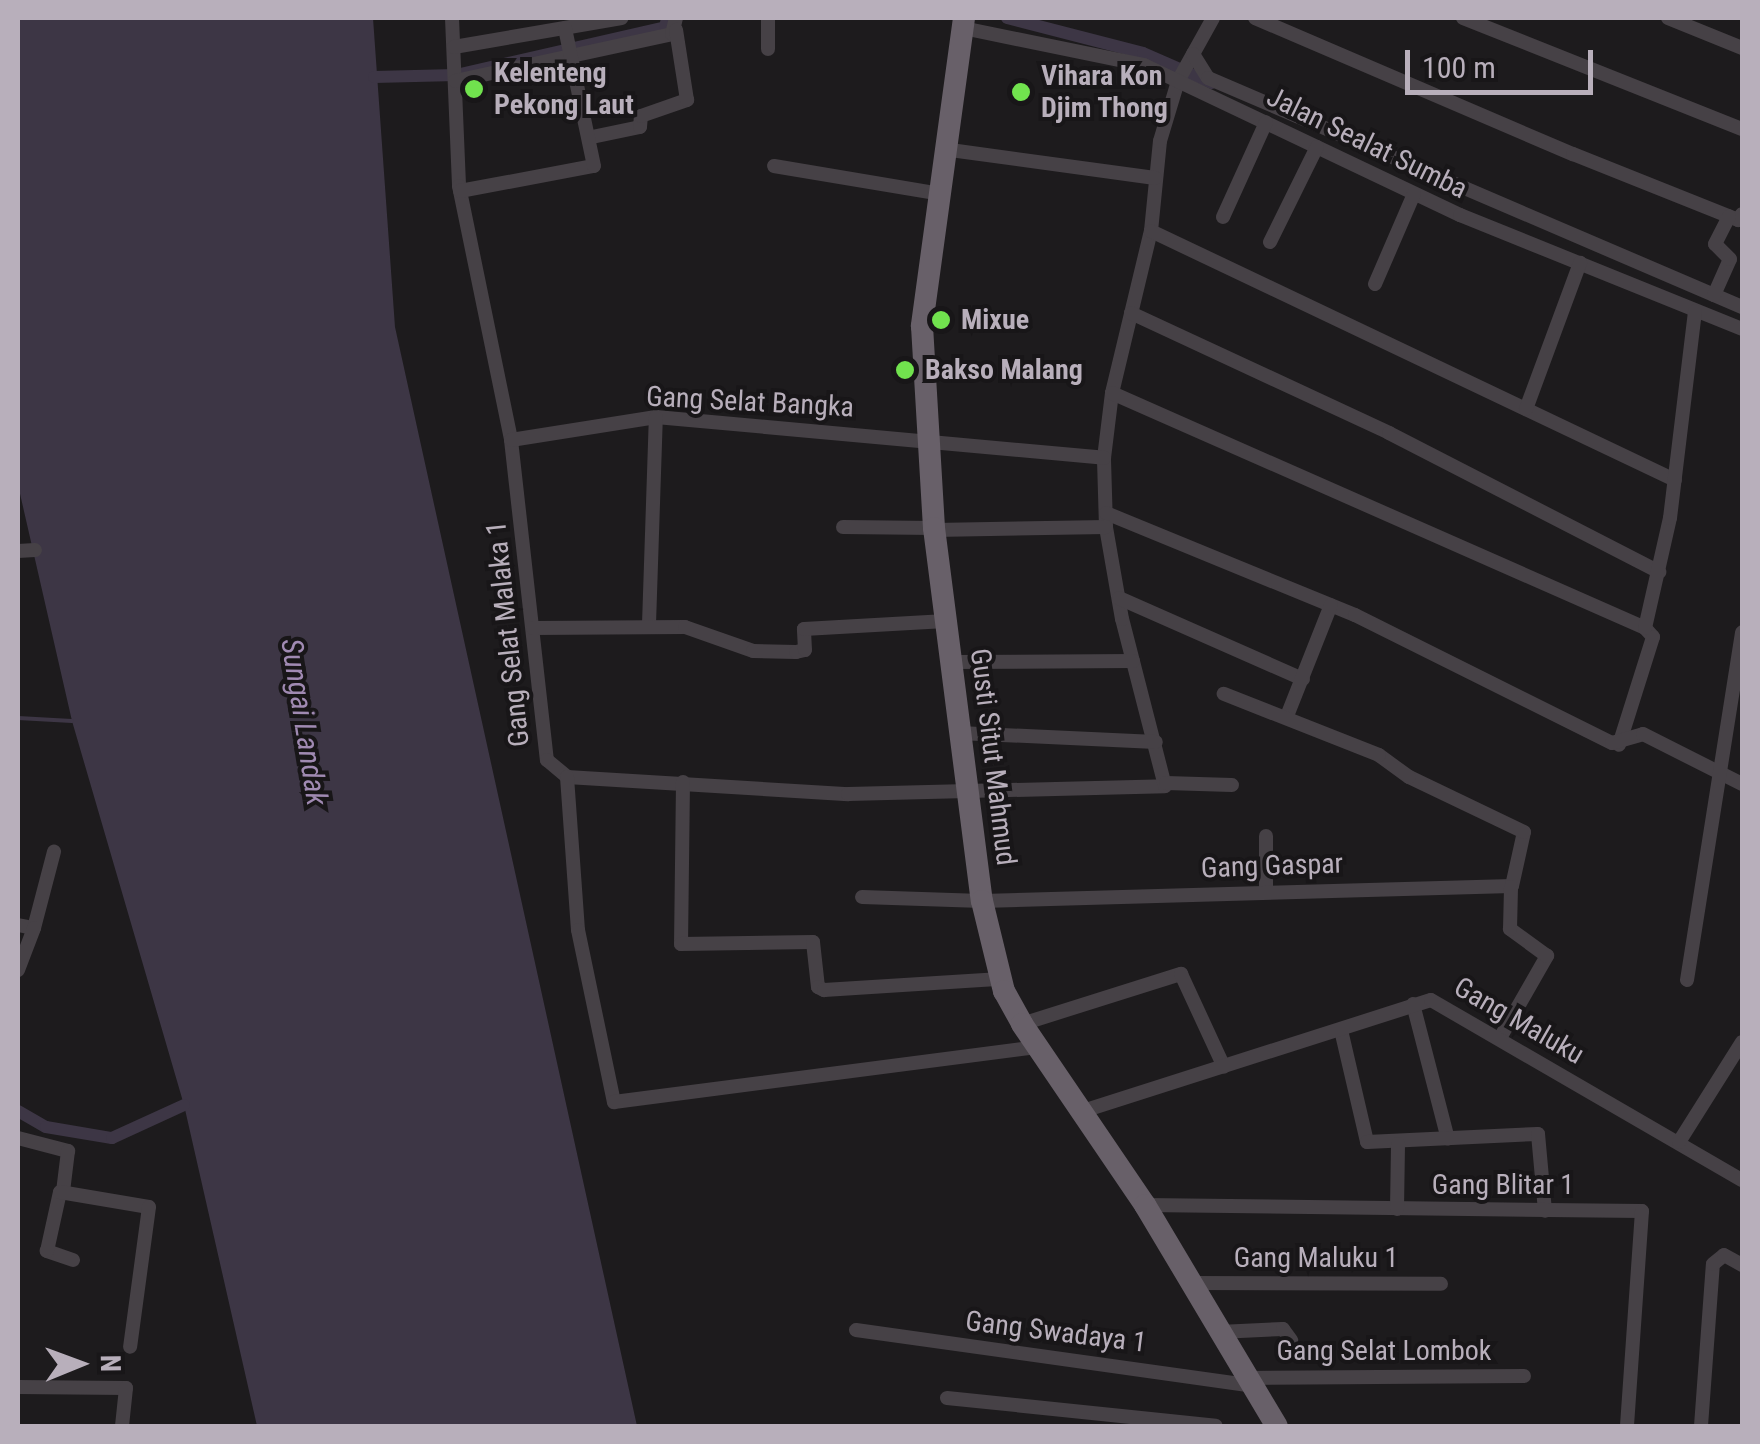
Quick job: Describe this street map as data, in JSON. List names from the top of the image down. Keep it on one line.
{"streets":{"highway":["Gusti Situt Mahmud"],"street":["Jalan Sealat Sumba","Gang Selat Bangka","Gang Selat Malaka 1","Gang Gaspar","Gang Maluku","Gang Blitar 1","Gang Maluku 1","Gang Swadaya 1","Gang Selat Lombok"]},"crossings":[["Jalan Sealat Sumba","Gusti Situt Mahmud"],["Gang Selat Bangka","Gang Selat Malaka 1"],["Gang Selat Bangka","Gusti Situt Mahmud"],["Gusti Situt Mahmud","Gang Gaspar"],["Gusti Situt Mahmud","Gang Maluku"],["Gusti Situt Mahmud","Gang Blitar 1"],["Gusti Situt Mahmud","Gang Maluku 1"],["Gusti Situt Mahmud","Gang Swadaya 1"],["Gusti Situt Mahmud","Gang Selat Lombok"],["Gang Swadaya 1","Gang Selat Lombok"]],"water":["Sungai Landak"],"places":["Kelenteng Pekong Laut","Vihara Kon Djim Thong","Mixue","Bakso Malang"],"scale_bar":"100 m","north":"right"}
